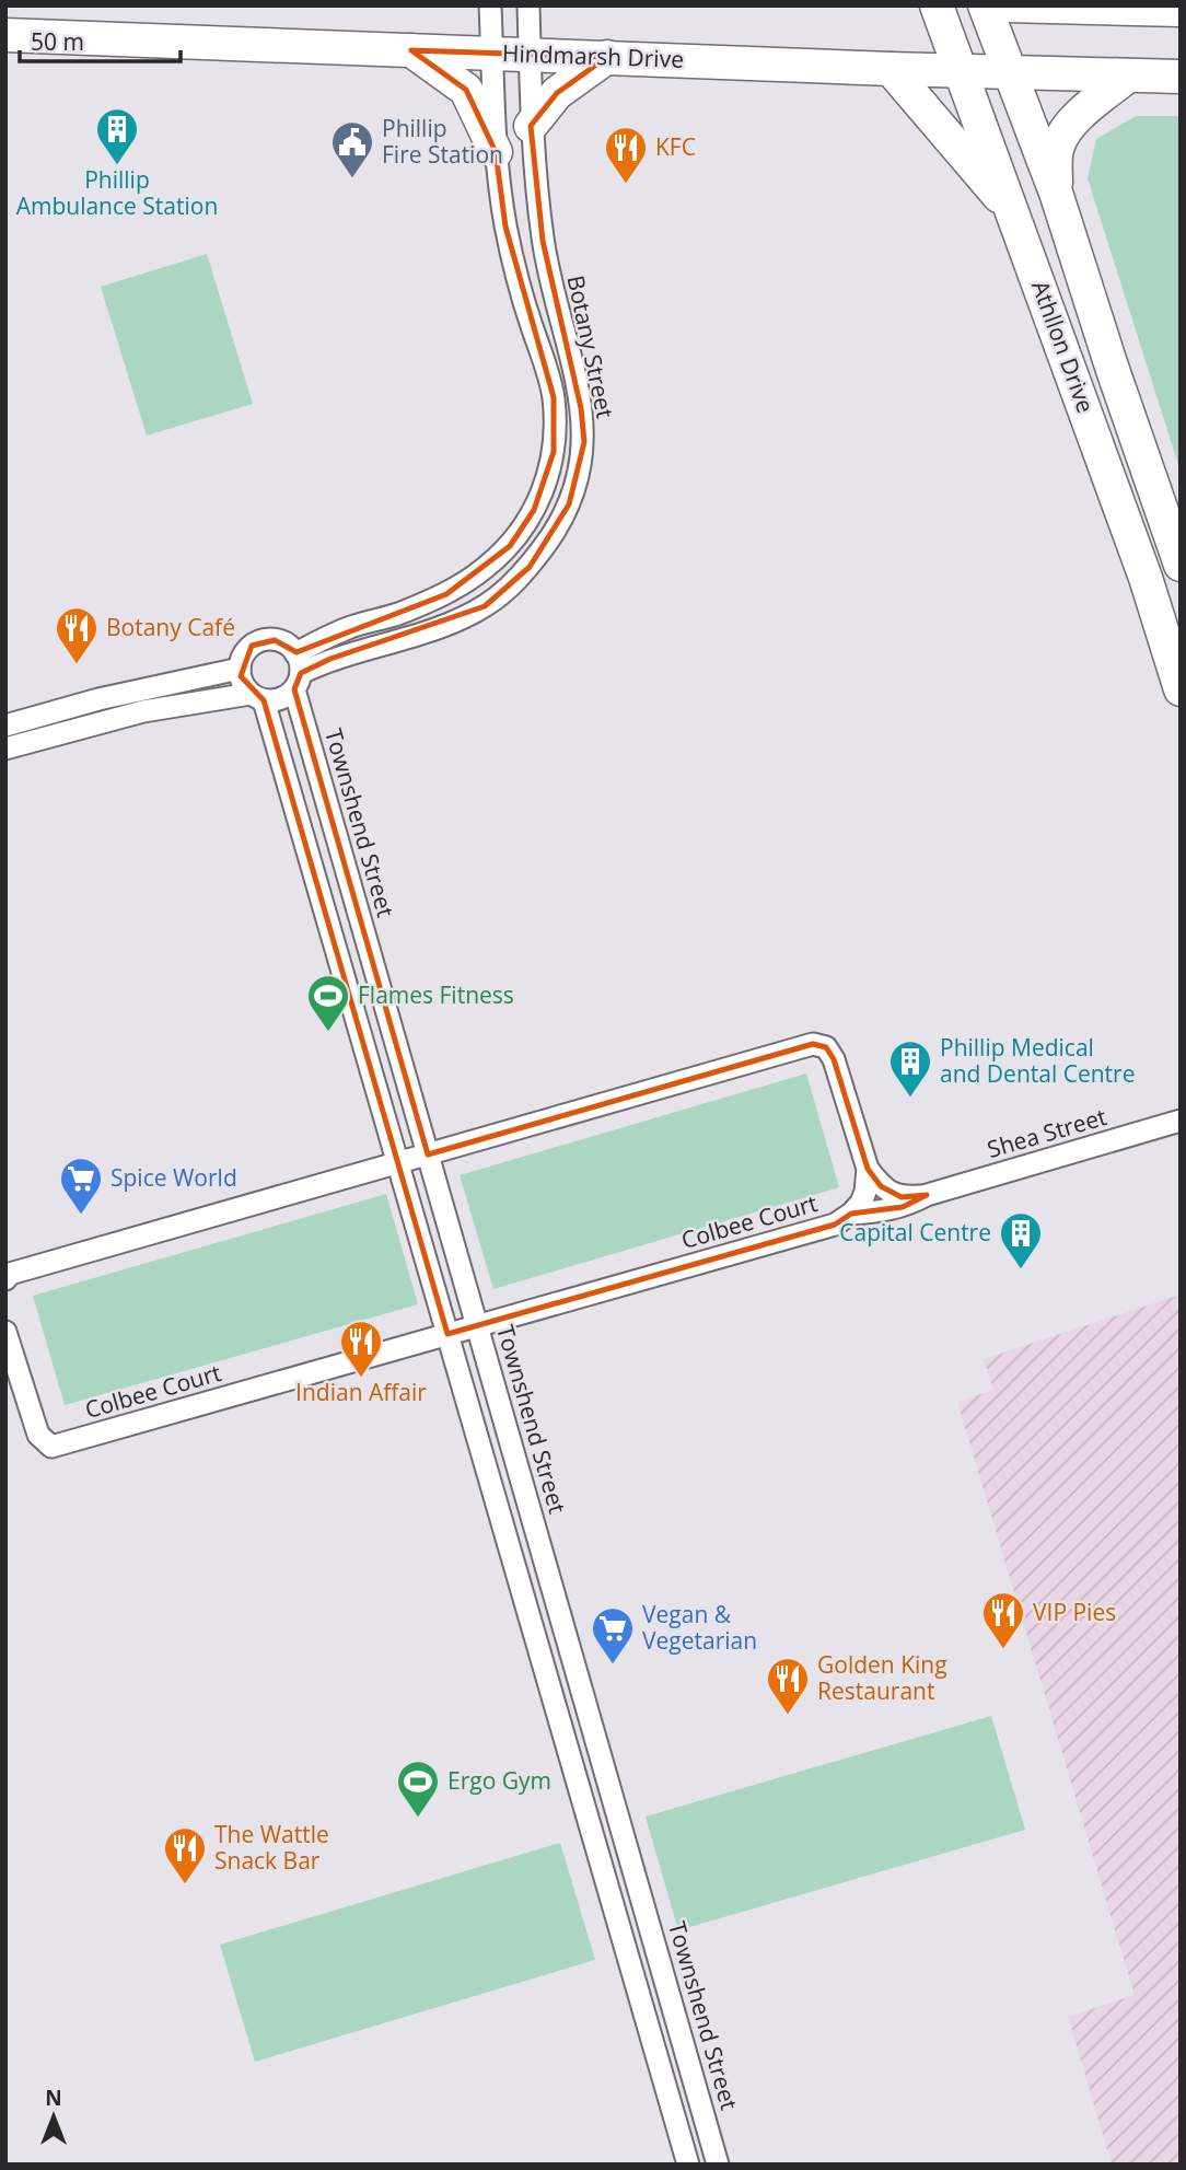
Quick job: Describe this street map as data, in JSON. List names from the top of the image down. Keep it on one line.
{"streets":{"main road":["Hindmarsh Drive","Athllon Drive"],"street":["Botany Street","Townshend Street","Shea Street","Colbee Court"]},"crossings":[["Hindmarsh Drive","Botany Street"],["Hindmarsh Drive","Athllon Drive"],["Botany Street","Townshend Street"],["Townshend Street","Colbee Court"],["Shea Street","Colbee Court"]],"places":{"building":["Phillip Ambulance Station","Phillip Medical and Dental Centre","Capital Centre"],"public building":["Phillip Fire Station"],"restaurant":["KFC","Botany Café","Indian Affair","VIP Pies","Golden King Restaurant","The Wattle Snack Bar"],"sports":["Flames Fitness","Ergo Gym"],"supermarket":["Spice World","Vegan & Vegetarian"]},"scale_bar":"50 m","north":"top"}
